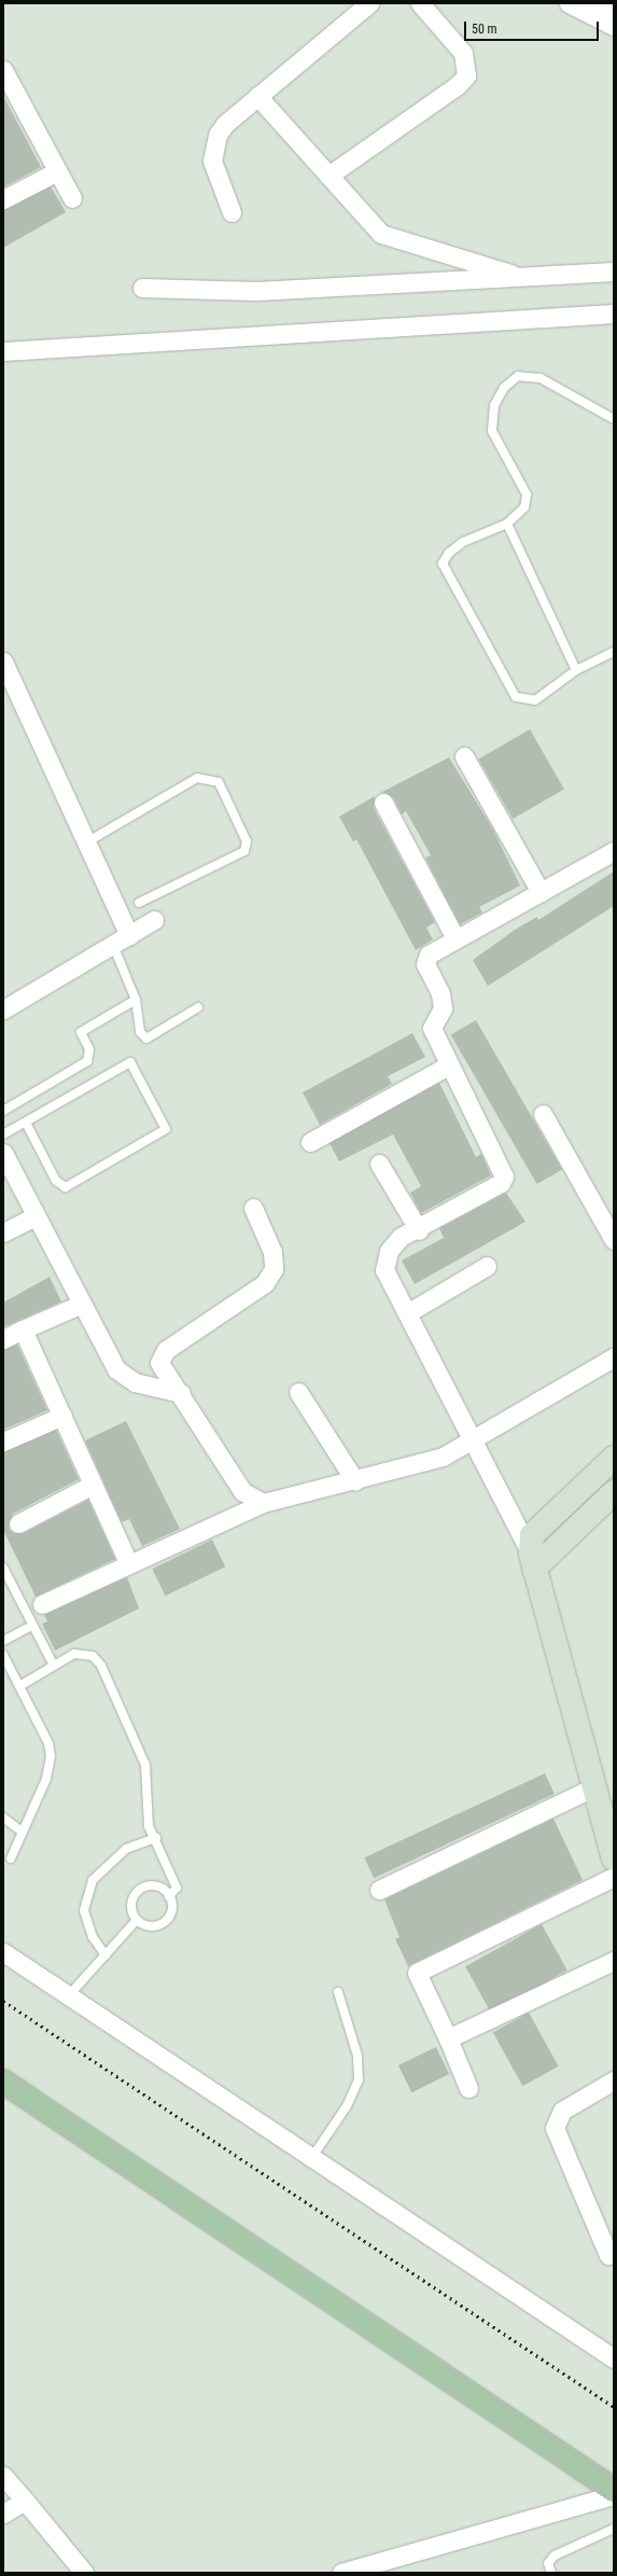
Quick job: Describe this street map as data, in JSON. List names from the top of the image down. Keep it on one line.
{"scale_bar":"50 m"}
